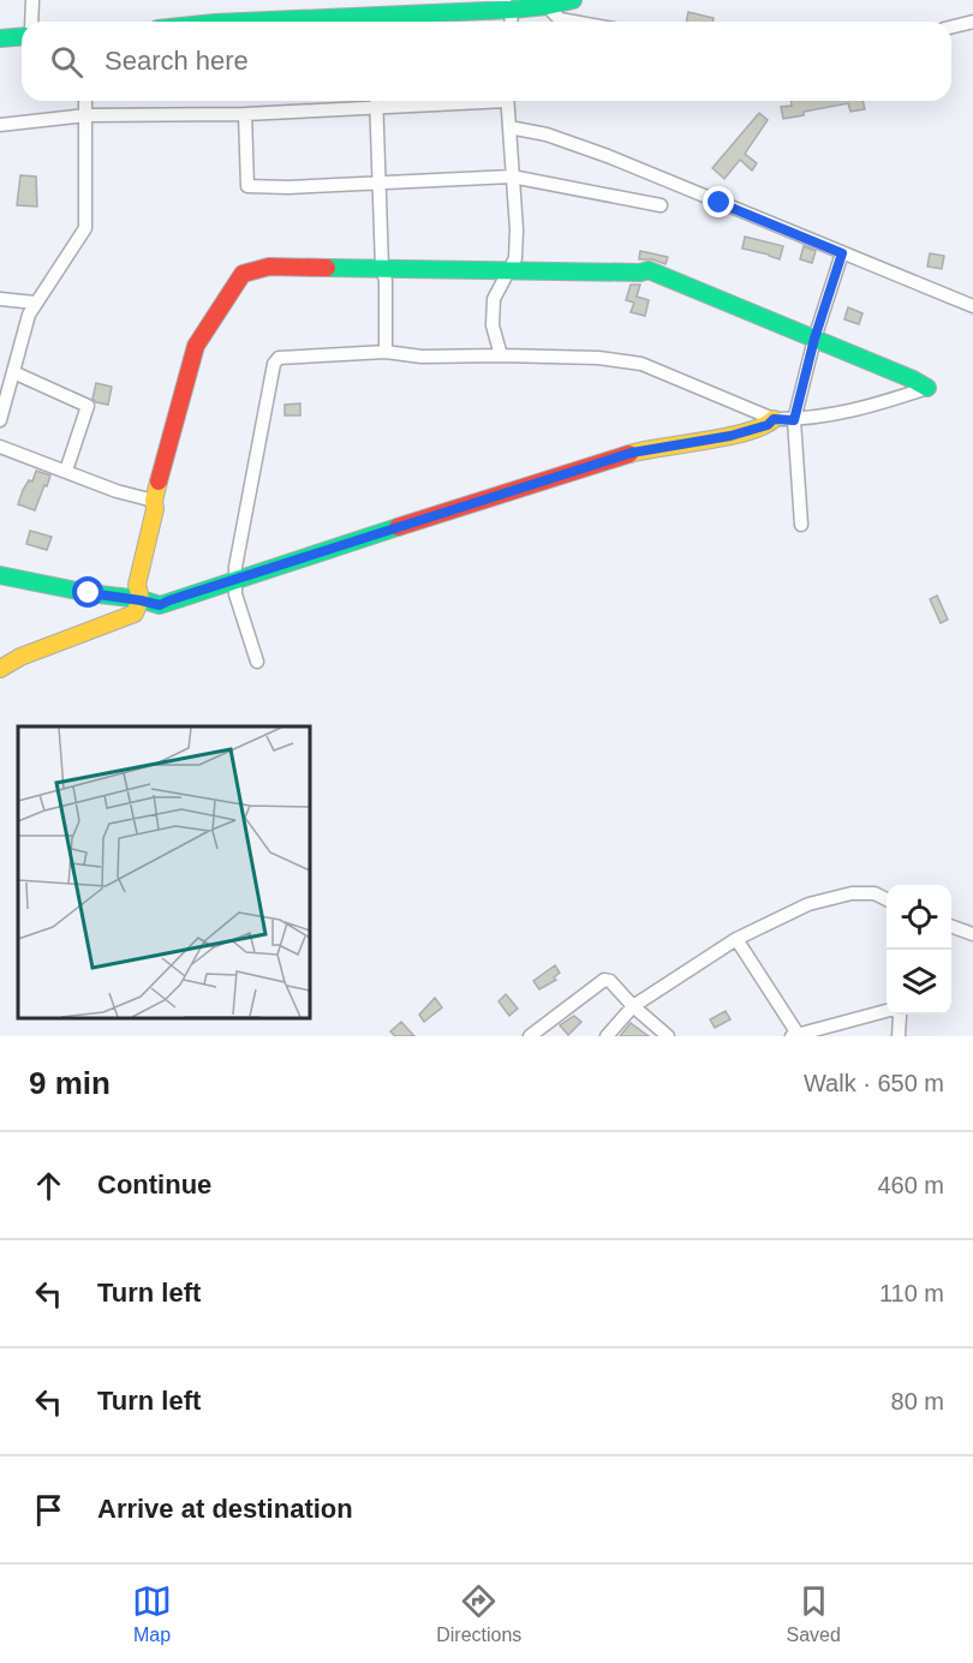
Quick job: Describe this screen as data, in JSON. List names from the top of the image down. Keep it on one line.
{"page":{"search":"Search here","heading":["9 min","Walk · 650 m"],"list":[["Continue","460 m"],["Turn left","110 m"],["Turn left","80 m"],"Arrive at destination"],"nav":["Map","Directions","Saved"]}}
